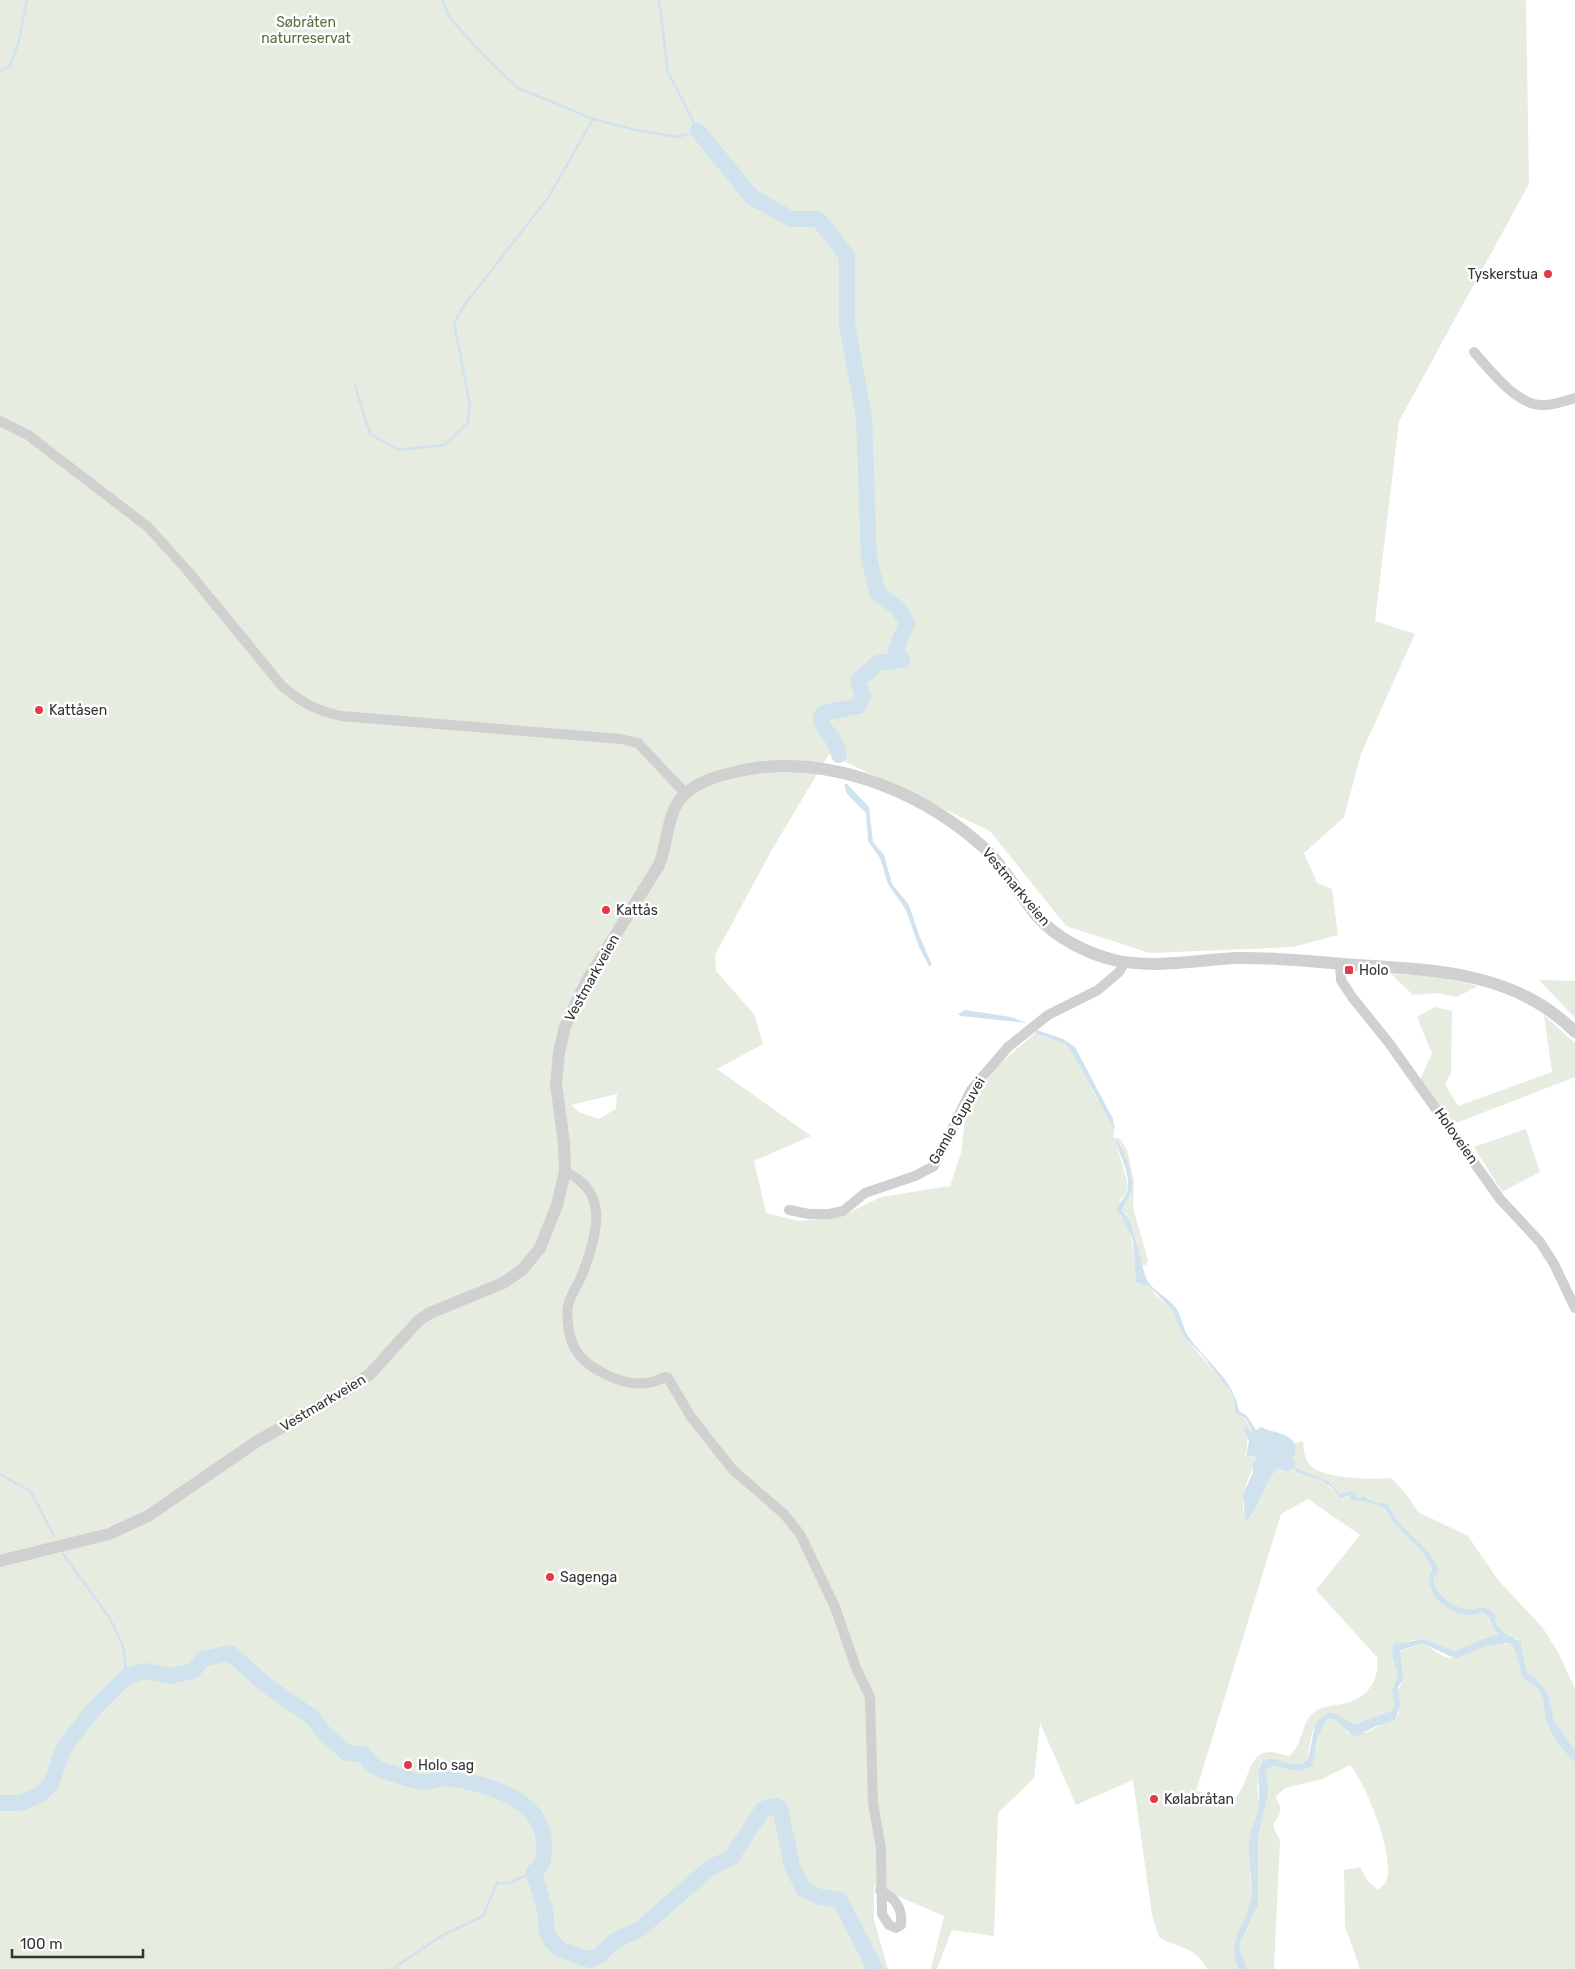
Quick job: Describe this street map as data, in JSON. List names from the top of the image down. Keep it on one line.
{"streets":{"street":["Vestmarkveien","Gamle Gupuvei","Holoveien"]},"crossings":[["Vestmarkveien","Gamle Gupuvei"],["Vestmarkveien","Holoveien"]],"parks":["Søbråten naturreservat"],"places":{"other":["Tyskerstua","Kattåsen","Kattås","Sagenga","Holo sag","Kølabråtan"],"transit":["Holo"]},"scale_bar":"100 m"}
